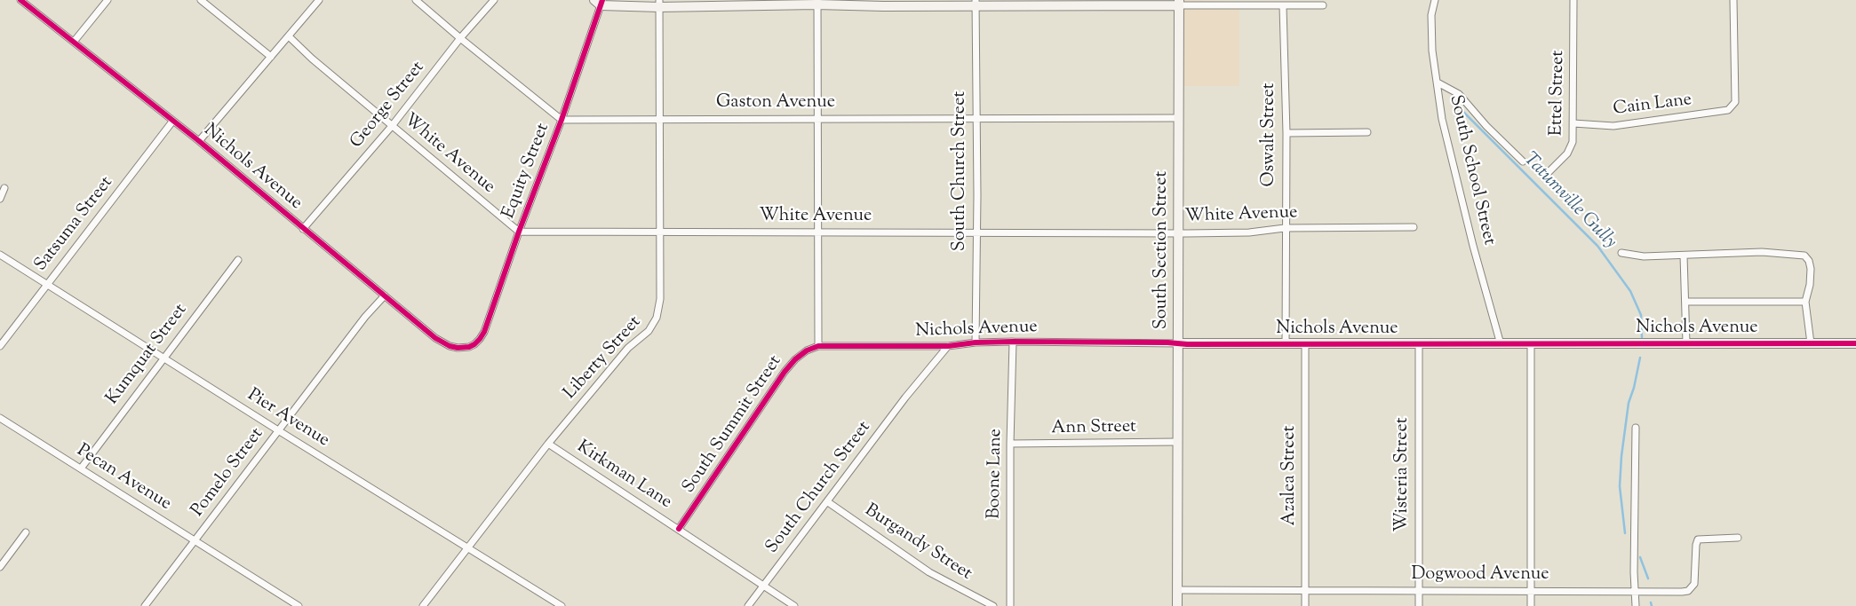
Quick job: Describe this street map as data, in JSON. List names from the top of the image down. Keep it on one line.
{"streets":{"street":["Ettel Street","Gaston Avenue","George Street","Cain Lane","Oswalt Street","White Avenue","Nichols Avenue","South School Street","Equity Street","South Church Street","Satsuma Street","South Section Street","Kumquat Street","Liberty Street","Pier Avenue","South Summit Street","Ann Street","Pomelo Street","Boone Lane","Wisteria Street","Kirkman Lane","Azalea Street","Pecan Avenue","Burgandy Street","Dogwood Avenue"]},"crossings":[["Ettel Street","Cain Lane"],["Gaston Avenue","Equity Street"],["Gaston Avenue","South Church Street"],["Gaston Avenue","South Section Street"],["Gaston Avenue","Liberty Street"],["George Street","White Avenue"],["George Street","Nichols Avenue"],["Oswalt Street","White Avenue"],["Oswalt Street","Nichols Avenue"],["White Avenue","Equity Street"],["White Avenue","South Church Street"],["White Avenue","South Section Street"],["White Avenue","Liberty Street"],["Nichols Avenue","South School Street"],["Nichols Avenue","Equity Street"],["Nichols Avenue","South Church Street"],["Nichols Avenue","Satsuma Street"],["Nichols Avenue","South Section Street"],["Nichols Avenue","South Summit Street"],["Nichols Avenue","Pomelo Street"],["Nichols Avenue","Boone Lane"],["Nichols Avenue","Wisteria Street"],["Nichols Avenue","Azalea Street"],["South Church Street","Kirkman Lane"],["South Church Street","Burgandy Street"],["Satsuma Street","Pier Avenue"],["South Section Street","Ann Street"],["South Section Street","Dogwood Avenue"],["Kumquat Street","Pier Avenue"],["Kumquat Street","Pecan Avenue"],["Liberty Street","Pier Avenue"],["Liberty Street","Kirkman Lane"],["Pier Avenue","Pomelo Street"],["South Summit Street","Kirkman Lane"],["Ann Street","Boone Lane"],["Pomelo Street","Pecan Avenue"],["Wisteria Street","Dogwood Avenue"],["Azalea Street","Dogwood Avenue"]],"water":["Tatumville Gully"]}
